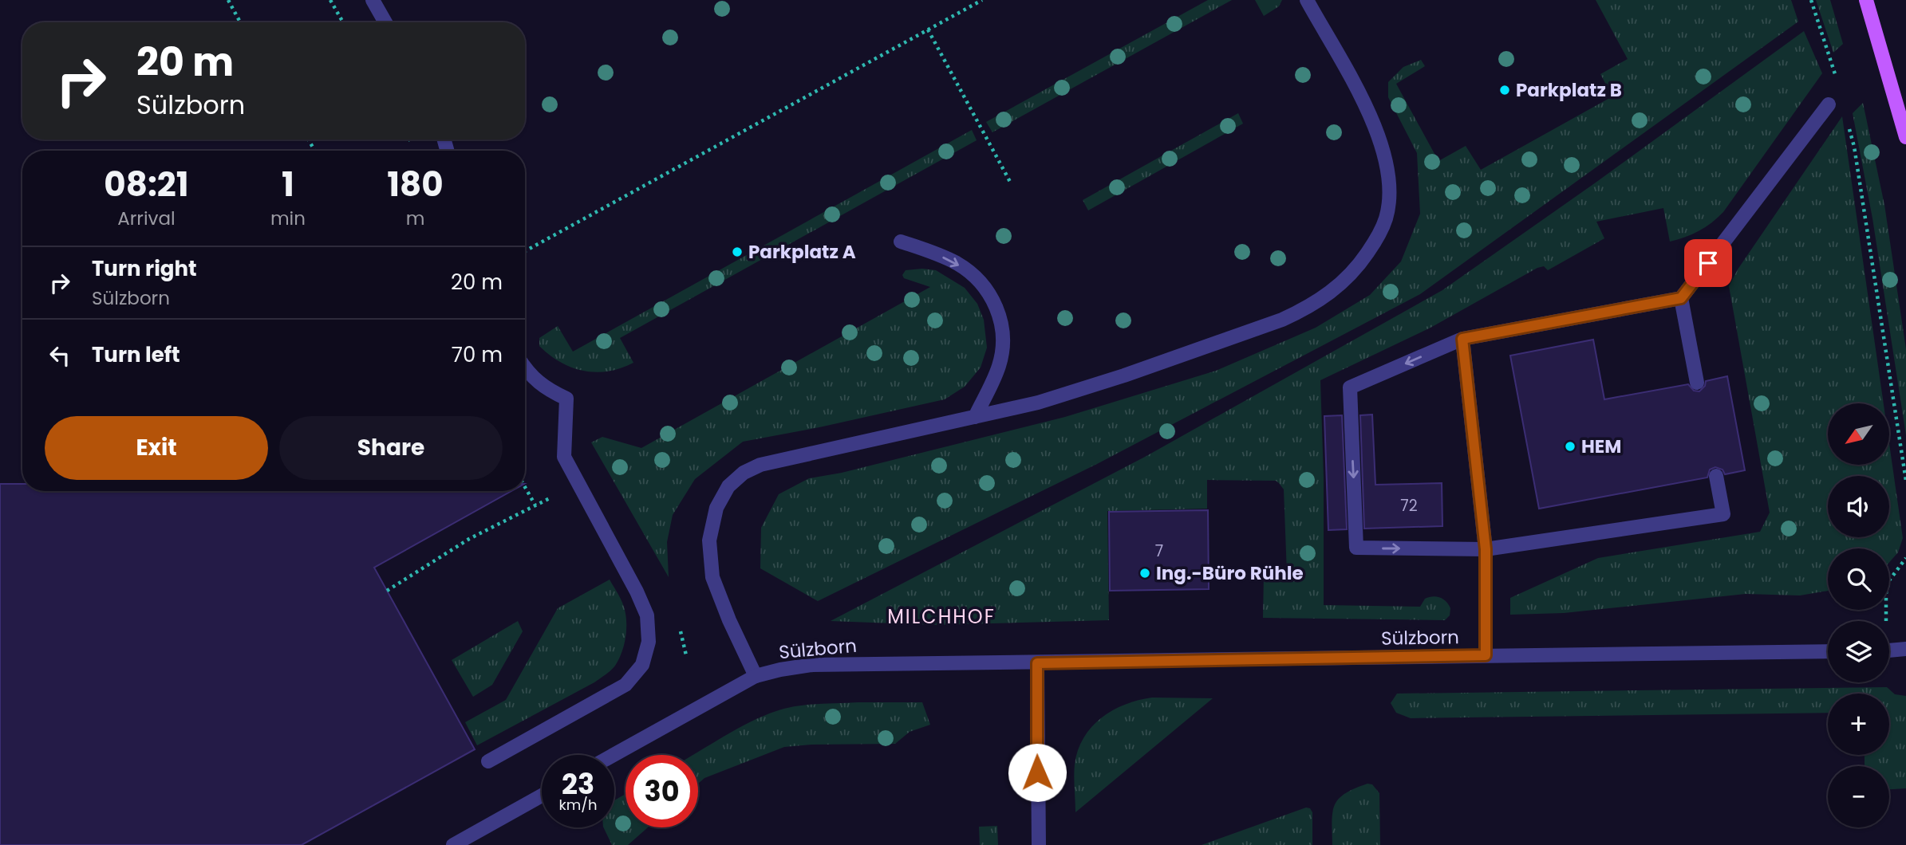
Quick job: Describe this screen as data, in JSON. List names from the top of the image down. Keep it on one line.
{"streets":{"street":["Sülzborn"]},"districts":["MILCHHOF"],"places":["Parkplatz B","Parkplatz A","HEM","Ing.-Büro Rühle"],"house_numbers":["72","7"],"north":"bottom left","page":{"turn":["20 m","Sülzborn"],"eta":["08:21","Arrival","1","min","180","m"],"list":[{"name":"Turn right","note":"Sülzborn","value":"20 m"},{"name":"Turn left","value":"70 m"}],"map_buttons":["+","−"],"buttons":["Exit","Share"],"speed":"23 km/h","limit":"30"}}
